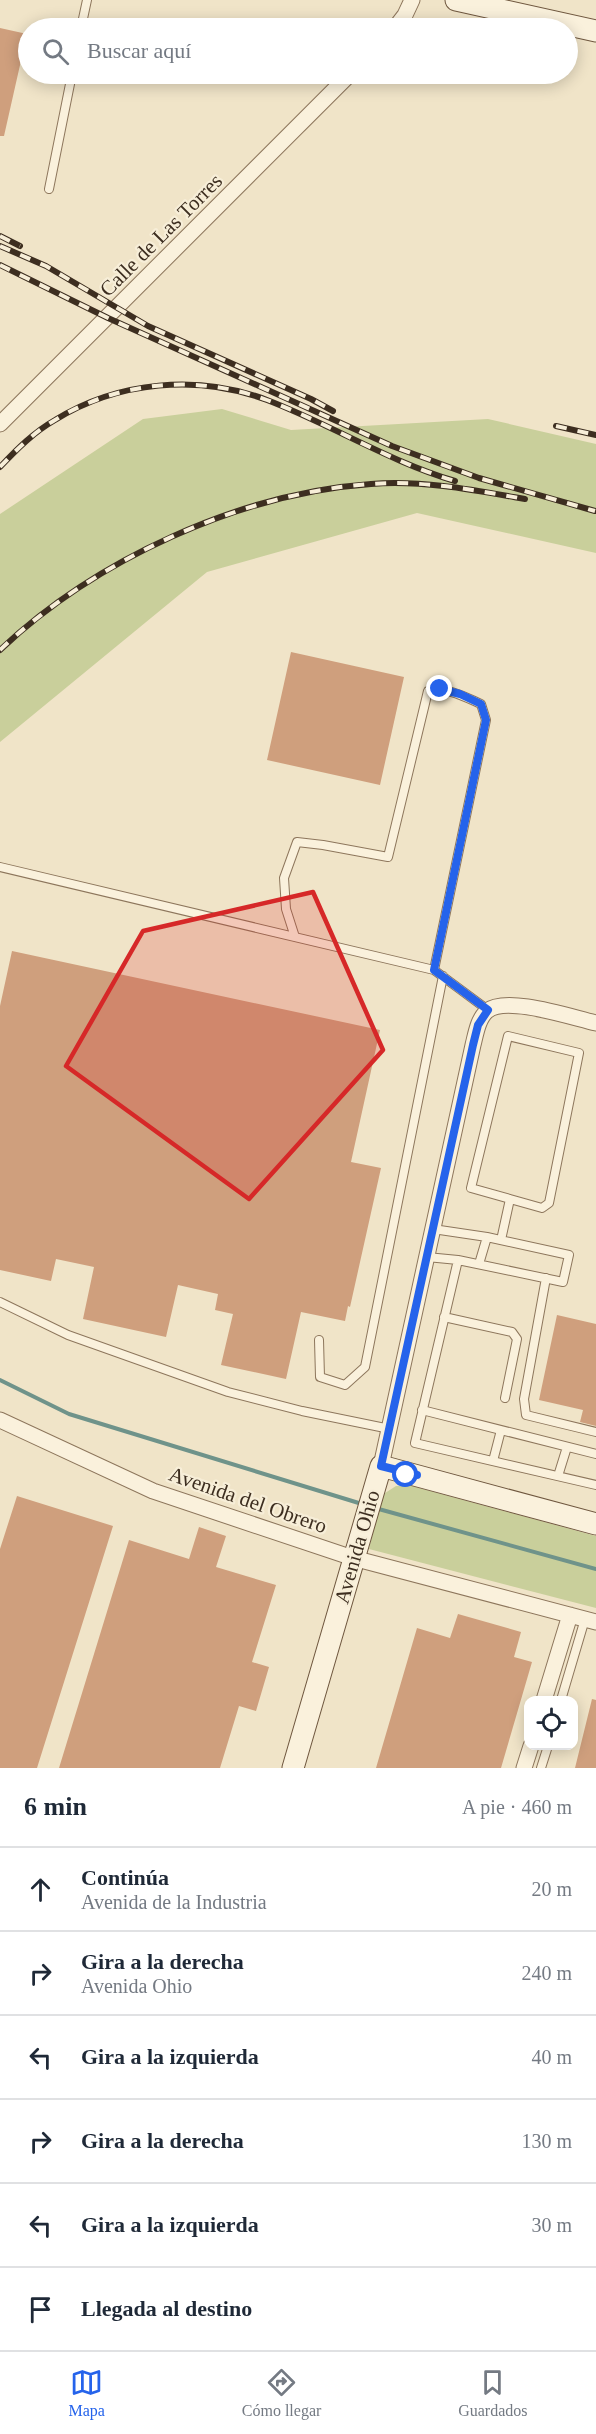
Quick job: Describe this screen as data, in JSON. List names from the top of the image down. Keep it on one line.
{"streets":{"street":["Calle de Las Torres","Avenida del Obrero","Avenida Ohio"]},"crossings":[["Avenida del Obrero","Avenida Ohio"]],"page":{"search":"Buscar aquí","heading":["6 min","A pie · 460 m"],"list":[["Continúa","Avenida de la Industria","20 m"],["Gira a la derecha","Avenida Ohio","240 m"],["Gira a la izquierda","40 m"],["Gira a la derecha","130 m"],["Gira a la izquierda","30 m"],"Llegada al destino"],"nav":["Mapa","Cómo llegar","Guardados"]}}
